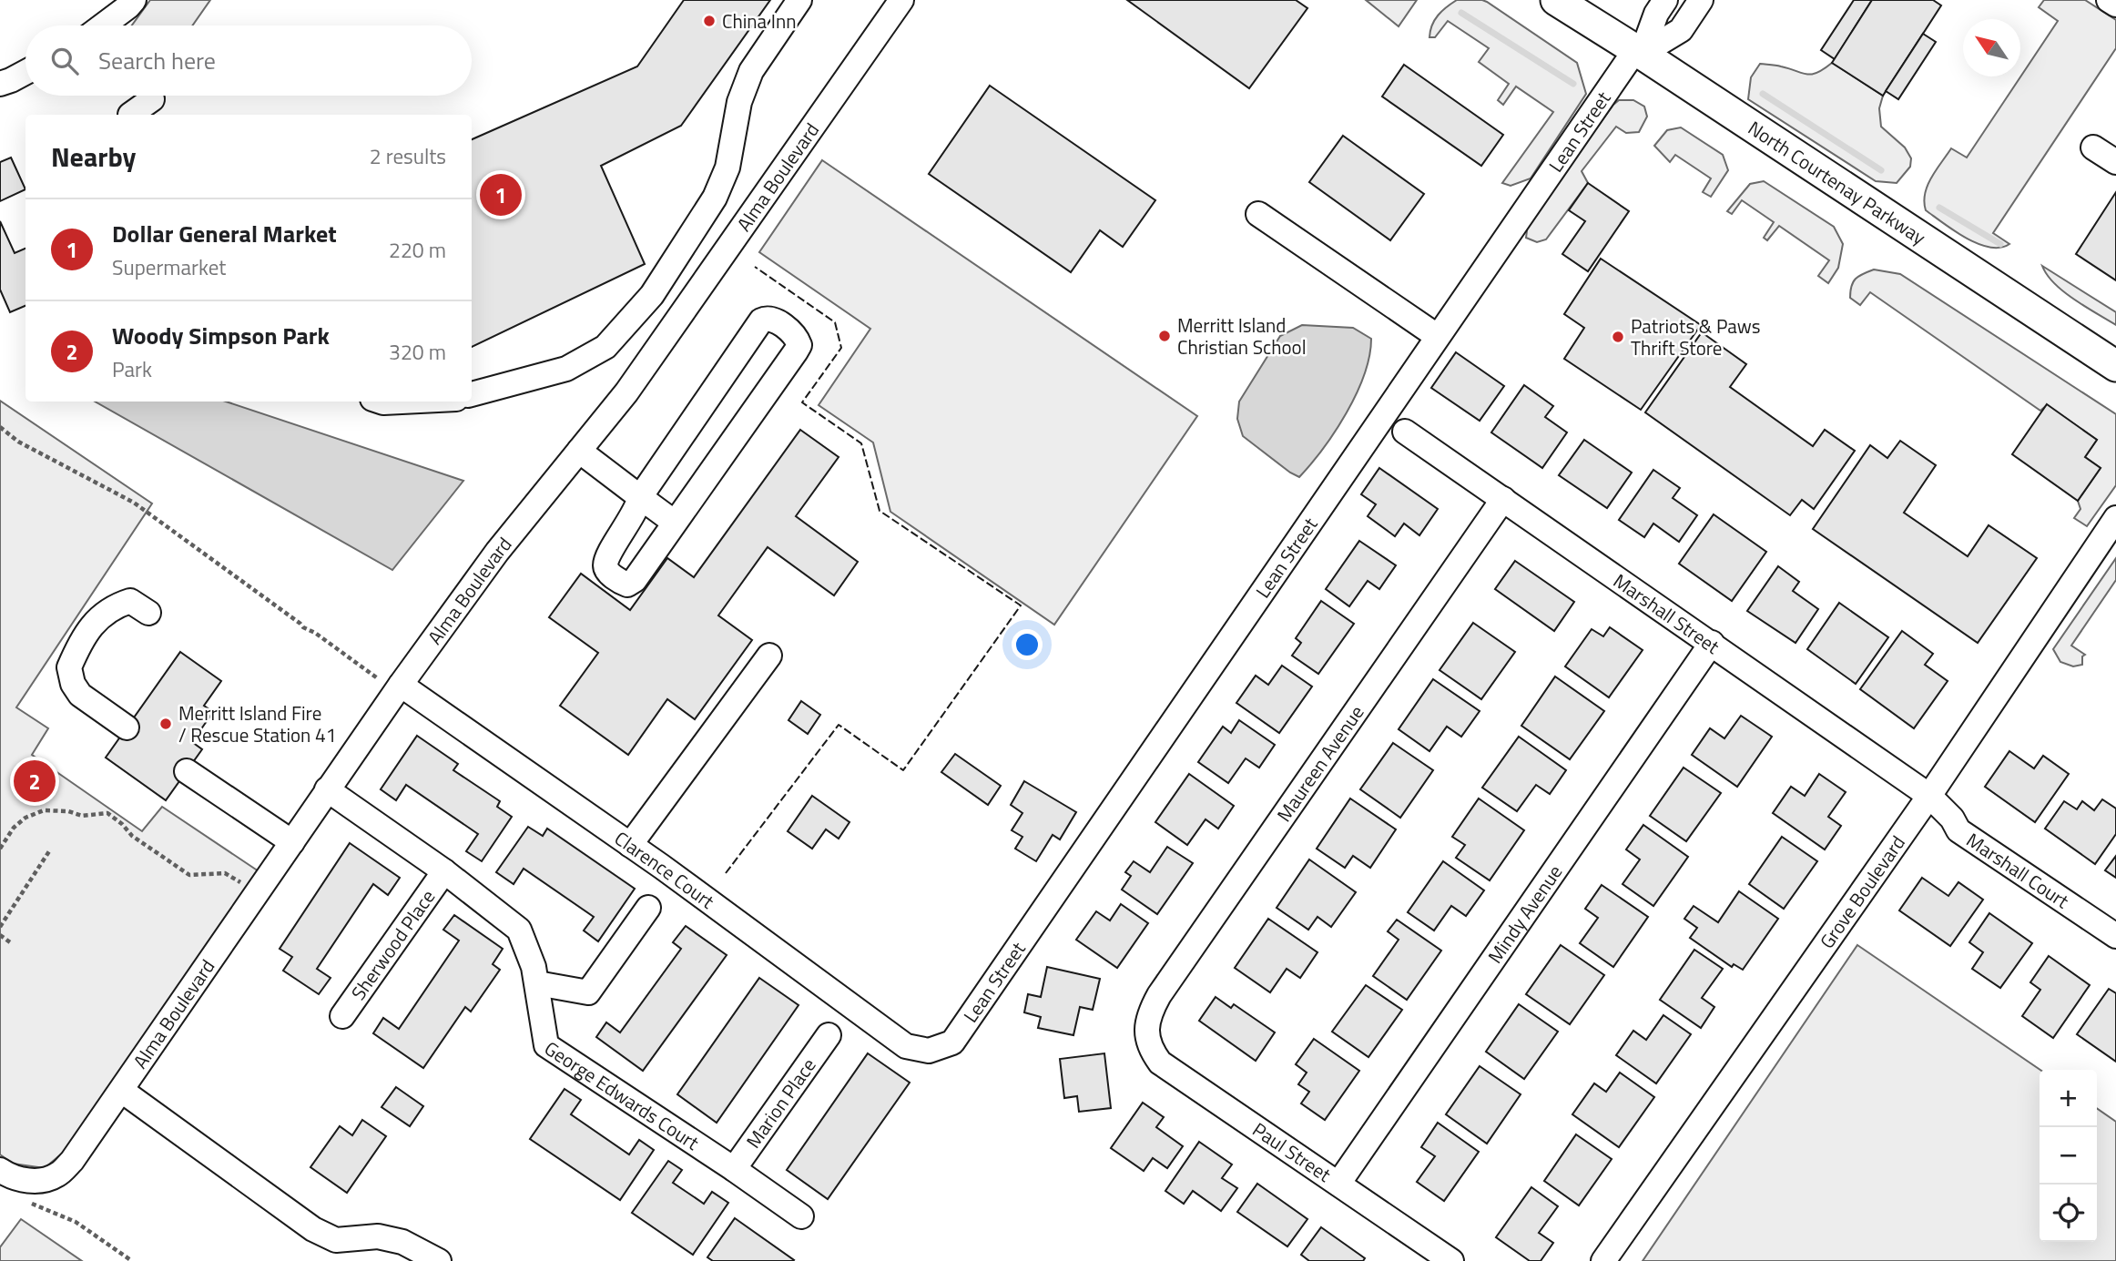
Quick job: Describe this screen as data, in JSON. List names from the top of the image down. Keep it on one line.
{"streets":{"main road":["North Courtenay Parkway"],"street":["Lean Street","Alma Boulevard","Marshall Street","Maureen Avenue","Clarence Court","Marshall Court","Grove Boulevard","Mindy Avenue","Sherwood Place","George Edwards Court","Marion Place","Paul Street"]},"crossings":[["Lean Street","North Courtenay Parkway"],["Lean Street","Clarence Court"],["Alma Boulevard","Clarence Court"],["Alma Boulevard","George Edwards Court"],["Marshall Street","Maureen Avenue"],["Marshall Street","Marshall Court"],["Marshall Street","Grove Boulevard"],["Marshall Street","Mindy Avenue"],["Maureen Avenue","Paul Street"],["Marshall Court","Grove Boulevard"],["Mindy Avenue","Paul Street"],["Sherwood Place","George Edwards Court"],["George Edwards Court","Marion Place"]],"places":["China Inn","Merritt Island Christian School","Patriots & Paws Thrift Store","Merritt Island Fire / Rescue Station 41"],"north":"top left","page":{"search":"Search here","heading":["Nearby","2 results"],"pins":["1","2"],"list":[{"mark":"1","name":"Dollar General Market","note":"Supermarket","value":"220 m"},{"mark":"2","name":"Woody Simpson Park","note":"Park","value":"320 m"}],"map_buttons":["+","−"]}}
